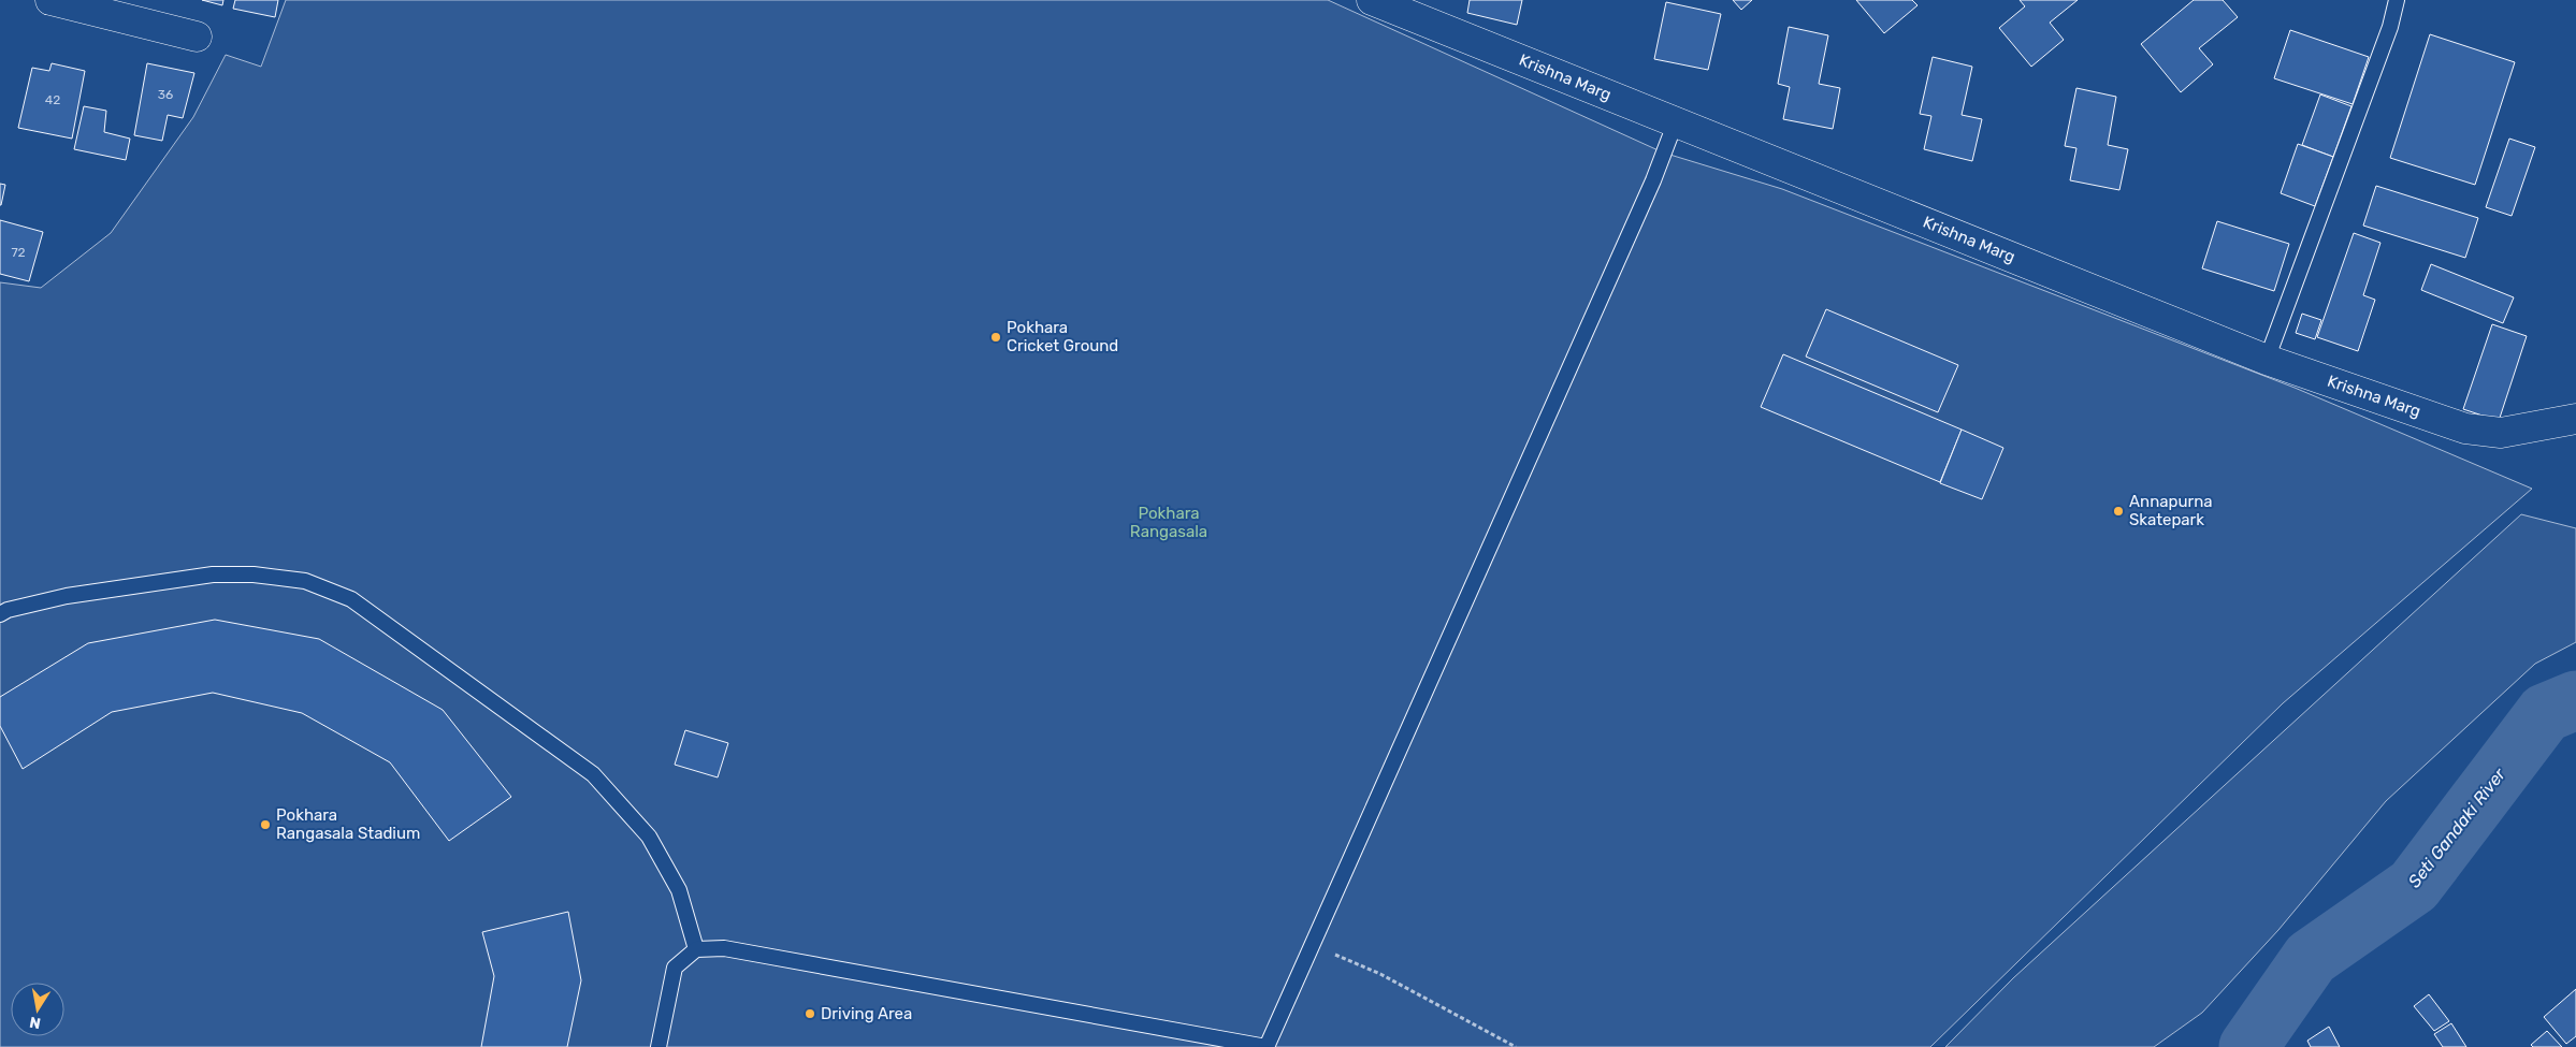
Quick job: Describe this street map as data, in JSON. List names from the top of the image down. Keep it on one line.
{"streets":{"street":["Krishna Marg"]},"water":["Seti Gandaki River"],"parks":["Pokhara Rangasala"],"places":["Pokhara Cricket Ground","Annapurna Skatepark","Pokhara Rangasala Stadium","Driving Area"],"house_numbers":["36","42","72"],"north":"bottom"}
